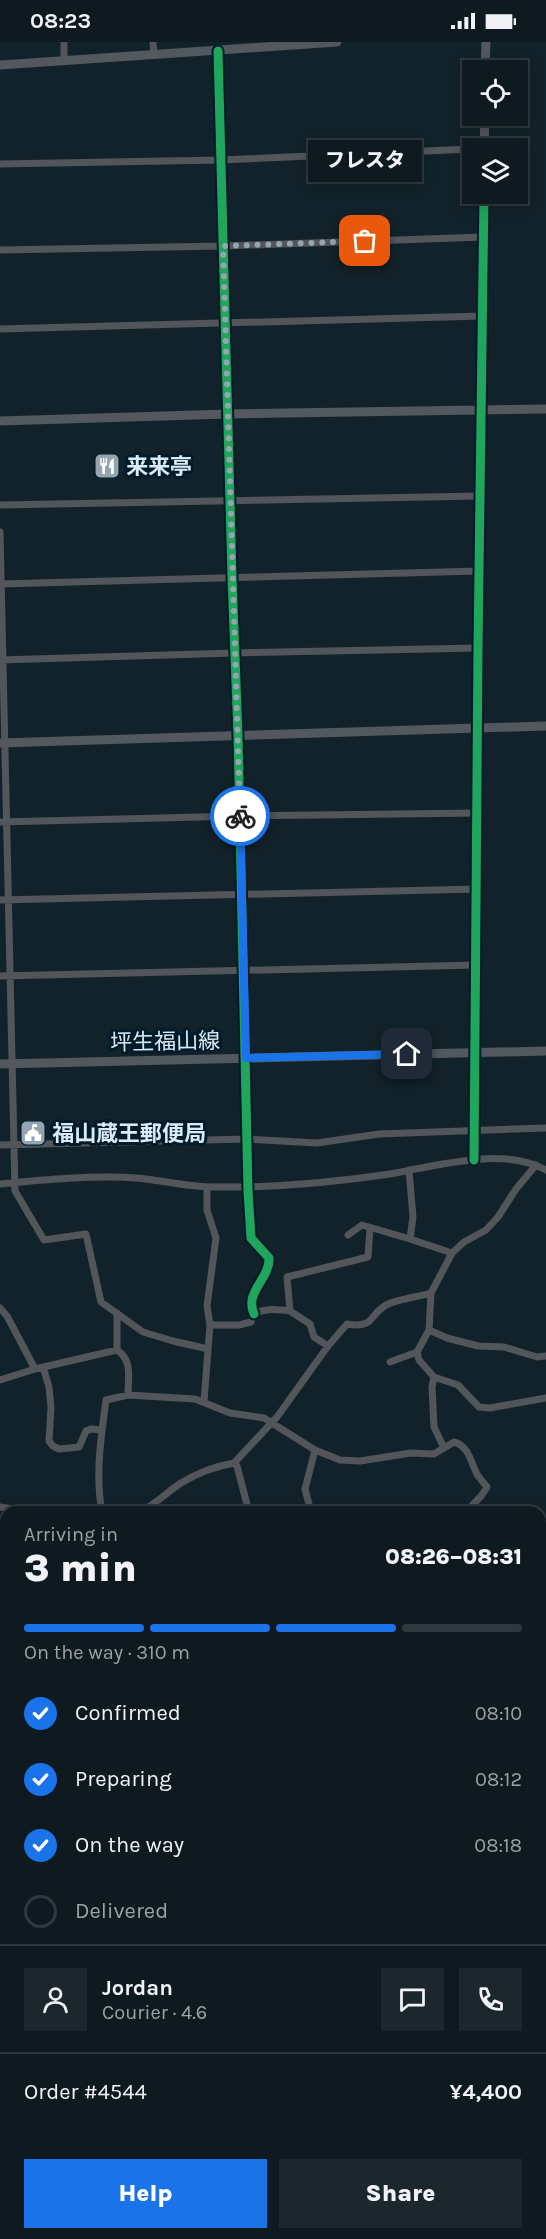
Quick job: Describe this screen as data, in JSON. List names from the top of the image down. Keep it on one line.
{"streets":{"street":["坪生福山線"]},"places":{"other":["フレスタ"],"restaurant":["来来亭"],"public building":["福山蔵王郵便局"]},"page":{"status":"08:23","bubble":"フレスタ","heading":["3 min","Arriving in","08:26–08:31"],"panel":["Jordan","Courier · 4.6","Order #4544","¥4,400"],"bar":"On the way · 310 m","list":[["Confirmed","08:10"],["Preparing","08:12"],["On the way","08:18"],"Delivered"],"buttons":["Help","Share"]}}
